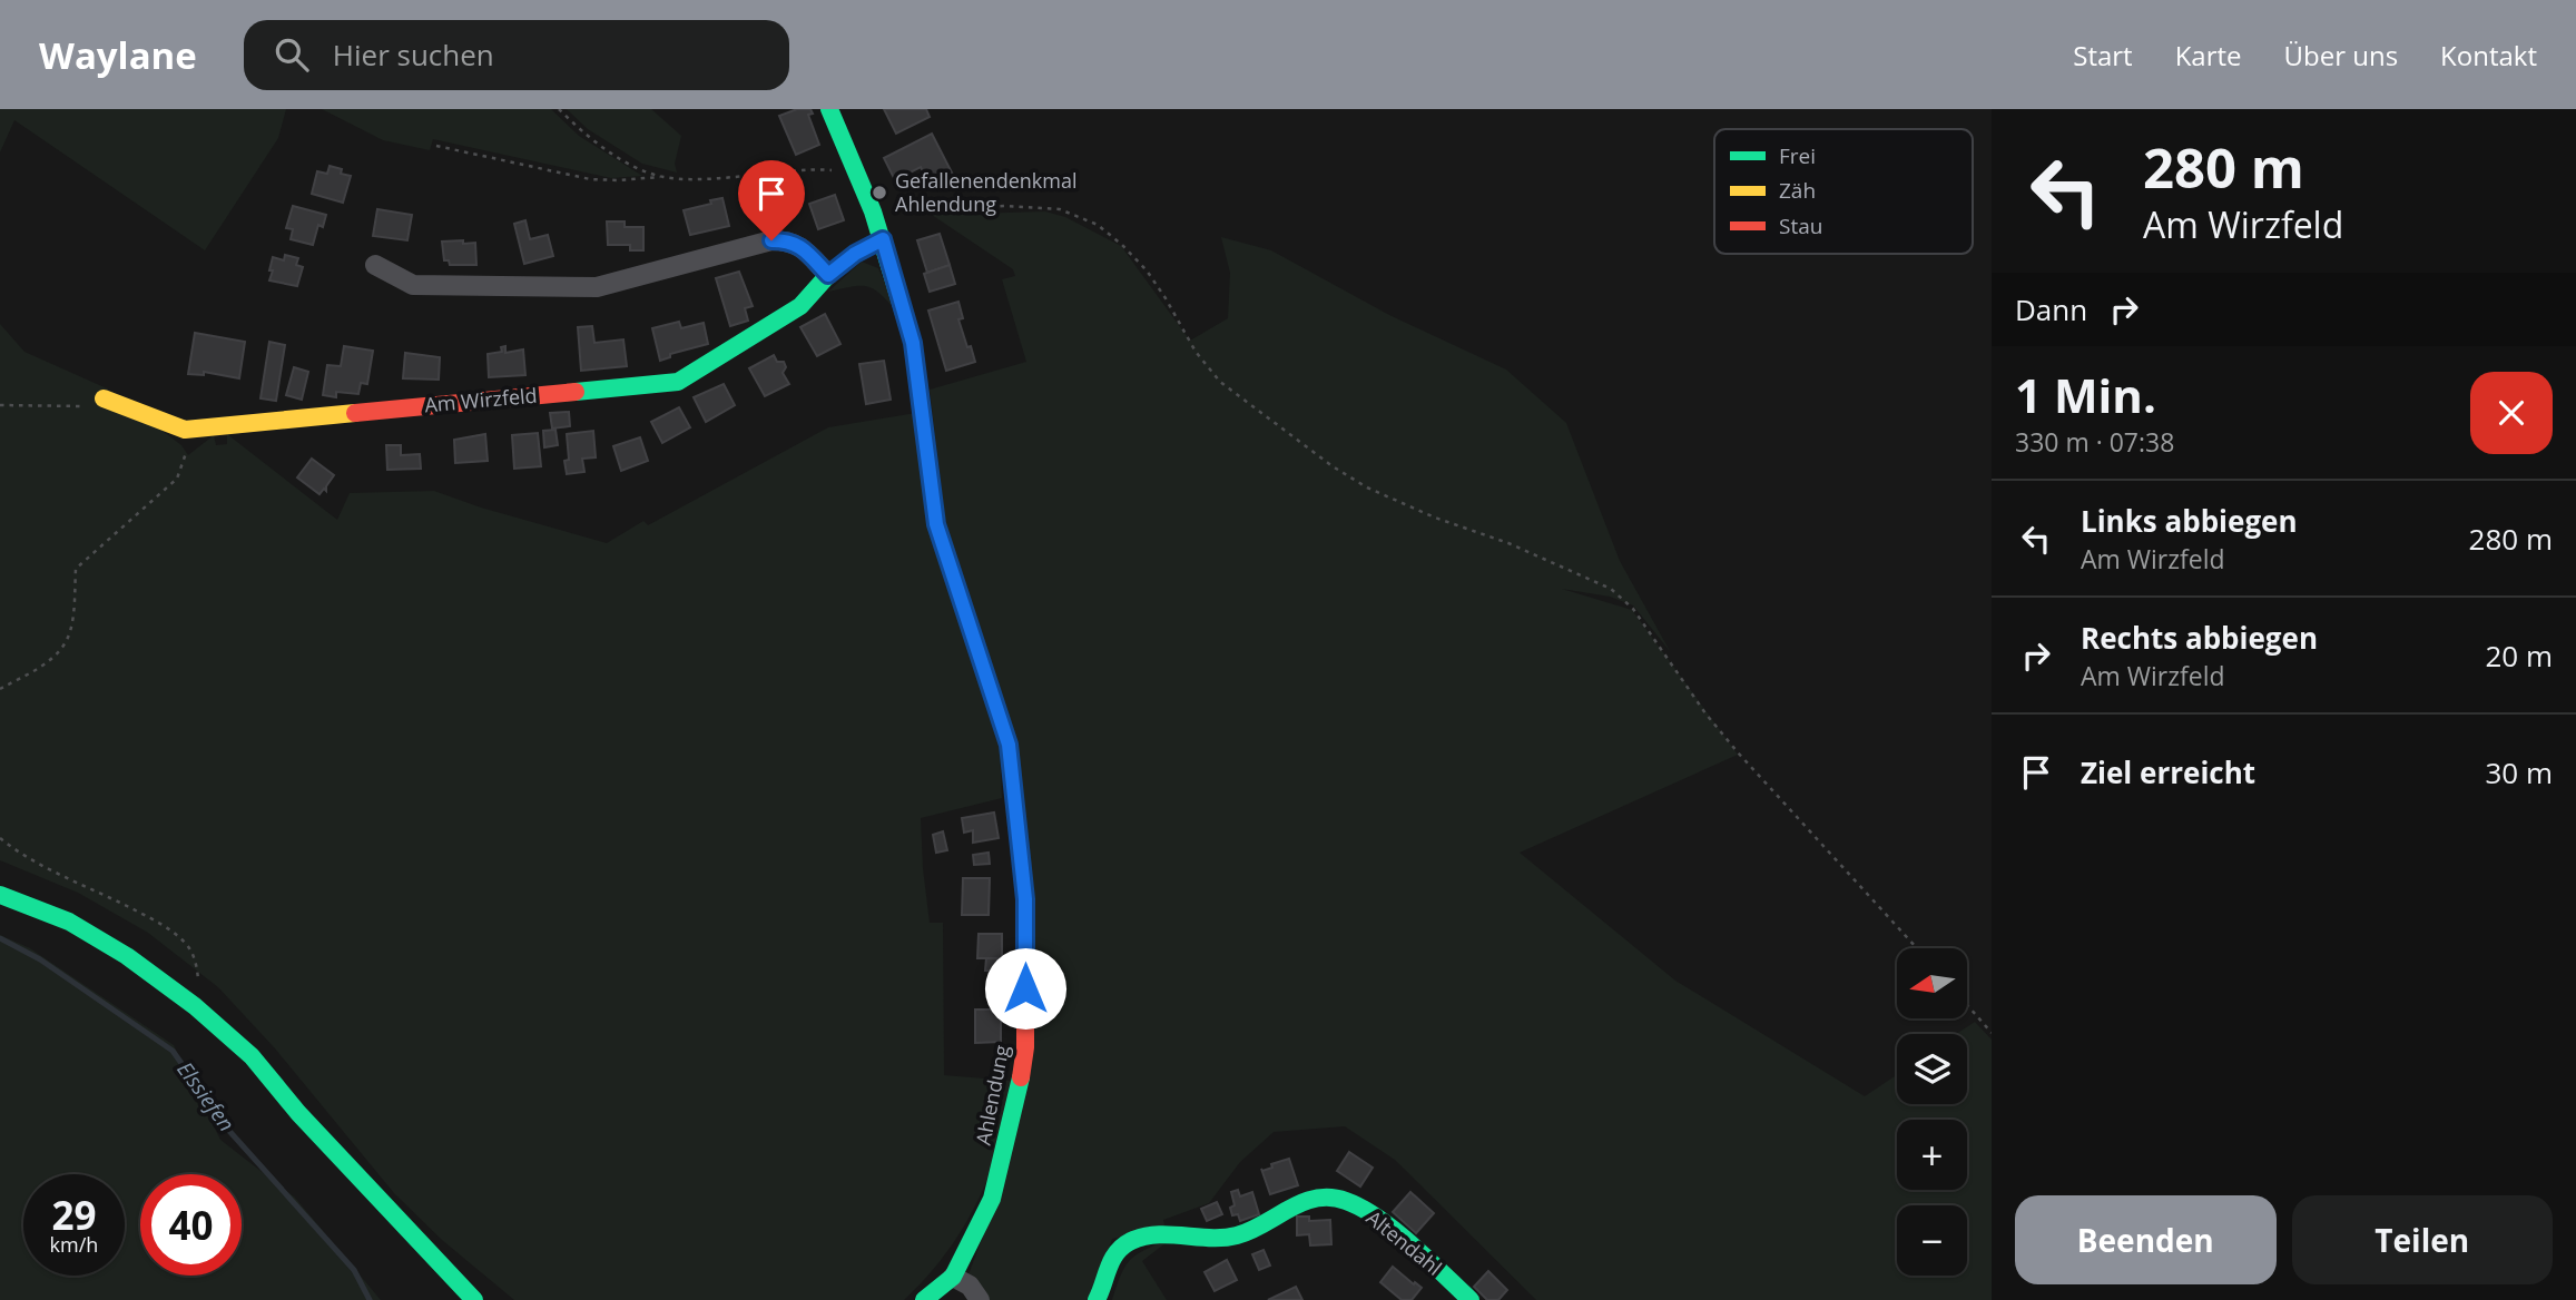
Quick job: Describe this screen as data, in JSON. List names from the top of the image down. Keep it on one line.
{"streets":{"street":["Am Wirzfeld","Ahlendung","Altendahl"]},"crossings":[["Am Wirzfeld","Ahlendung"]],"water":["Elssiefen"],"places":["Gefallenendenkmal Ahlendung"],"legend":["Frei","Zäh","Stau"],"north":"left","page":{"header":"Waylane","search":"Hier suchen","nav":["Start","Karte","Über uns","Kontakt"],"turn":["280 m","Am Wirzfeld"],"then":"Dann","heading":["1 Min.","330 m · 07:38"],"list":[{"name":"Links abbiegen","note":"Am Wirzfeld","value":"280 m"},{"name":"Rechts abbiegen","note":"Am Wirzfeld","value":"20 m"},{"name":"Ziel erreicht","value":"30 m"}],"map_buttons":["+","−"],"speed":"29 km/h","limit":"40","buttons":["Beenden","Teilen"]}}
